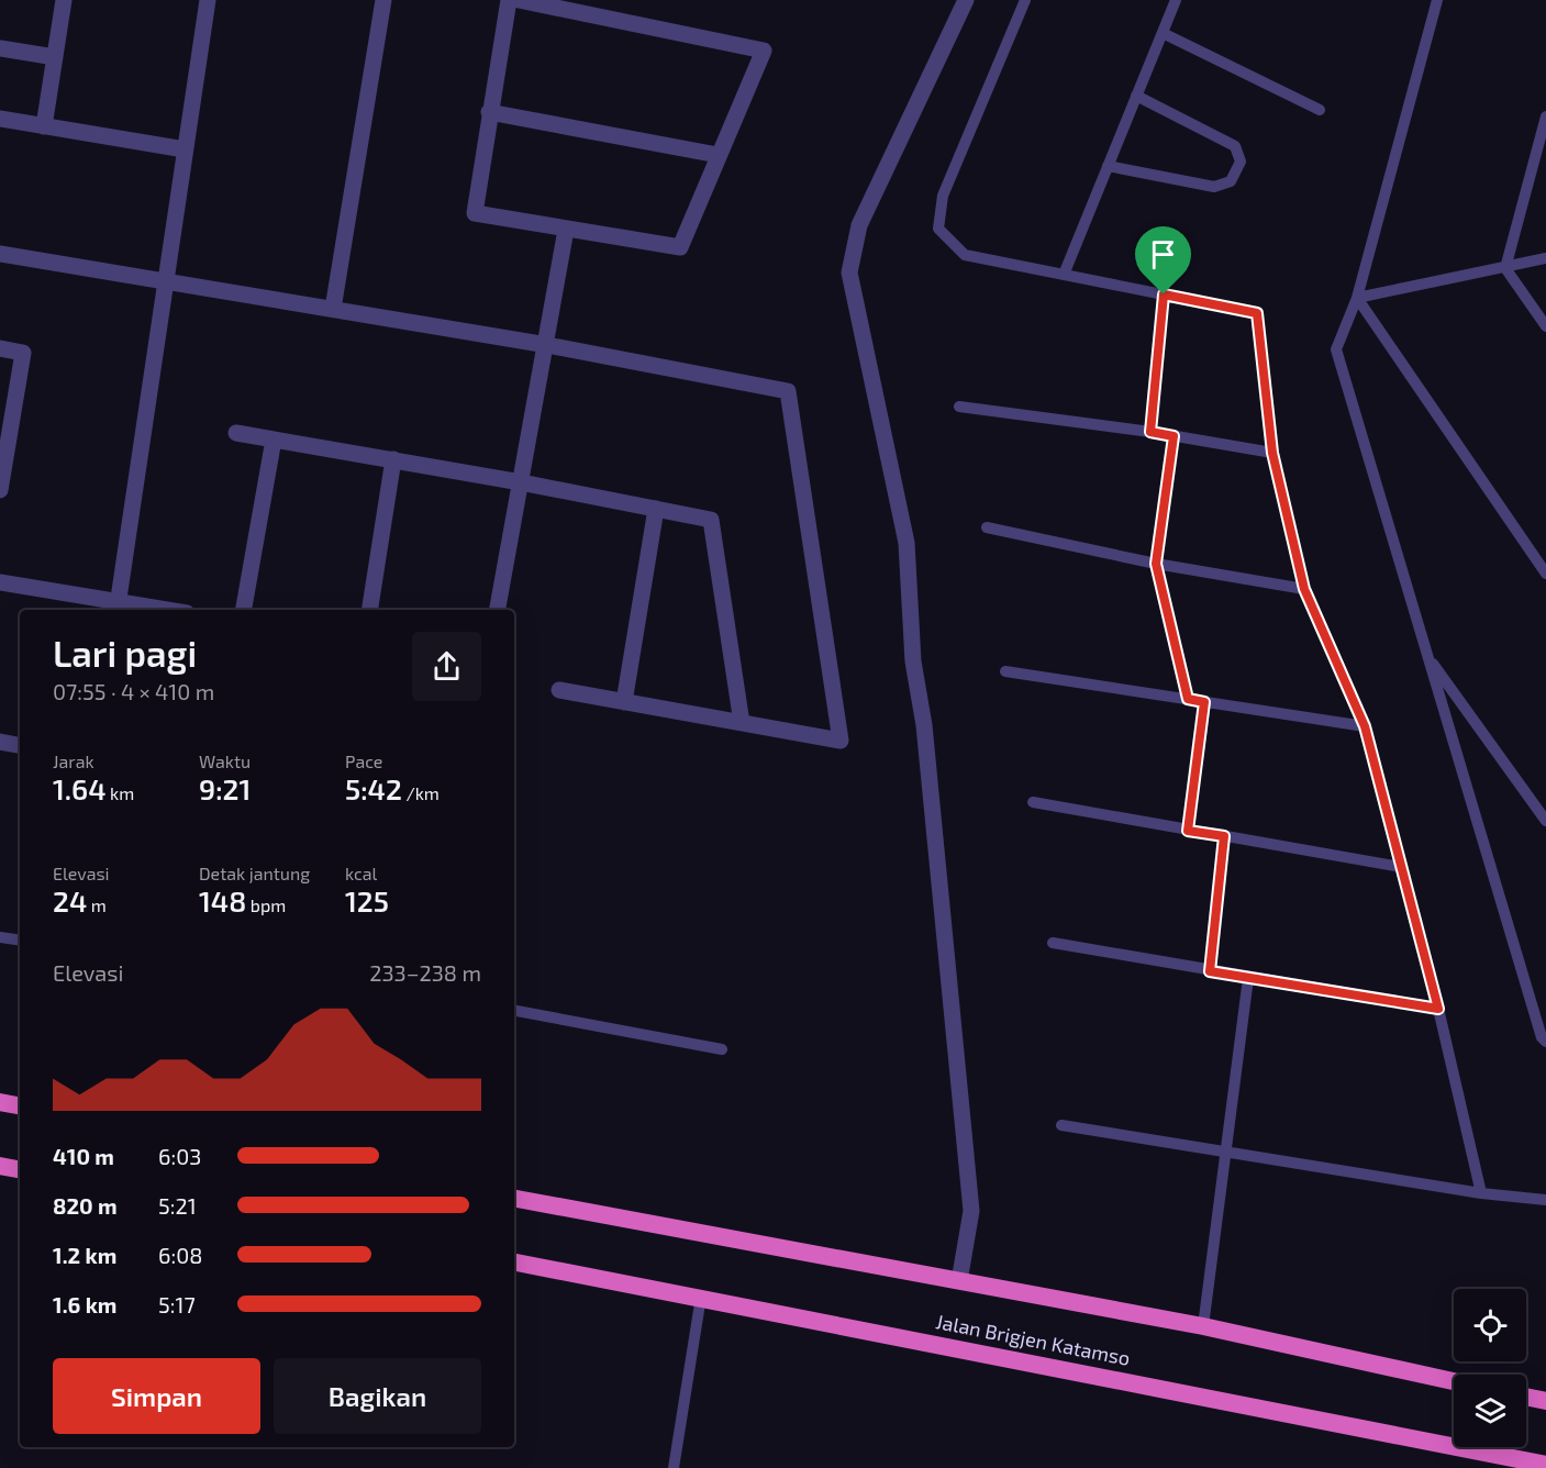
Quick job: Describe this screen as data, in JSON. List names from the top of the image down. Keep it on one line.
{"streets":{"highway":["Jalan Brigjen Katamso"]},"page":{"heading":["Lari pagi","07:55 · 4 × 410 m"],"stats":[["Jarak","1.64 km"],["Waktu","9:21"],["Pace","5:42 /km"],["Elevasi","24 m"],["Detak jantung","148 bpm"],["kcal","125"]],"chart":["Elevasi","233–238 m"],"list":[{"name":"410 m","note":"6:03"},{"name":"820 m","note":"5:21"},{"name":"1.2 km","note":"6:08"},{"name":"1.6 km","note":"5:17"}],"buttons":["Simpan","Bagikan"]}}
